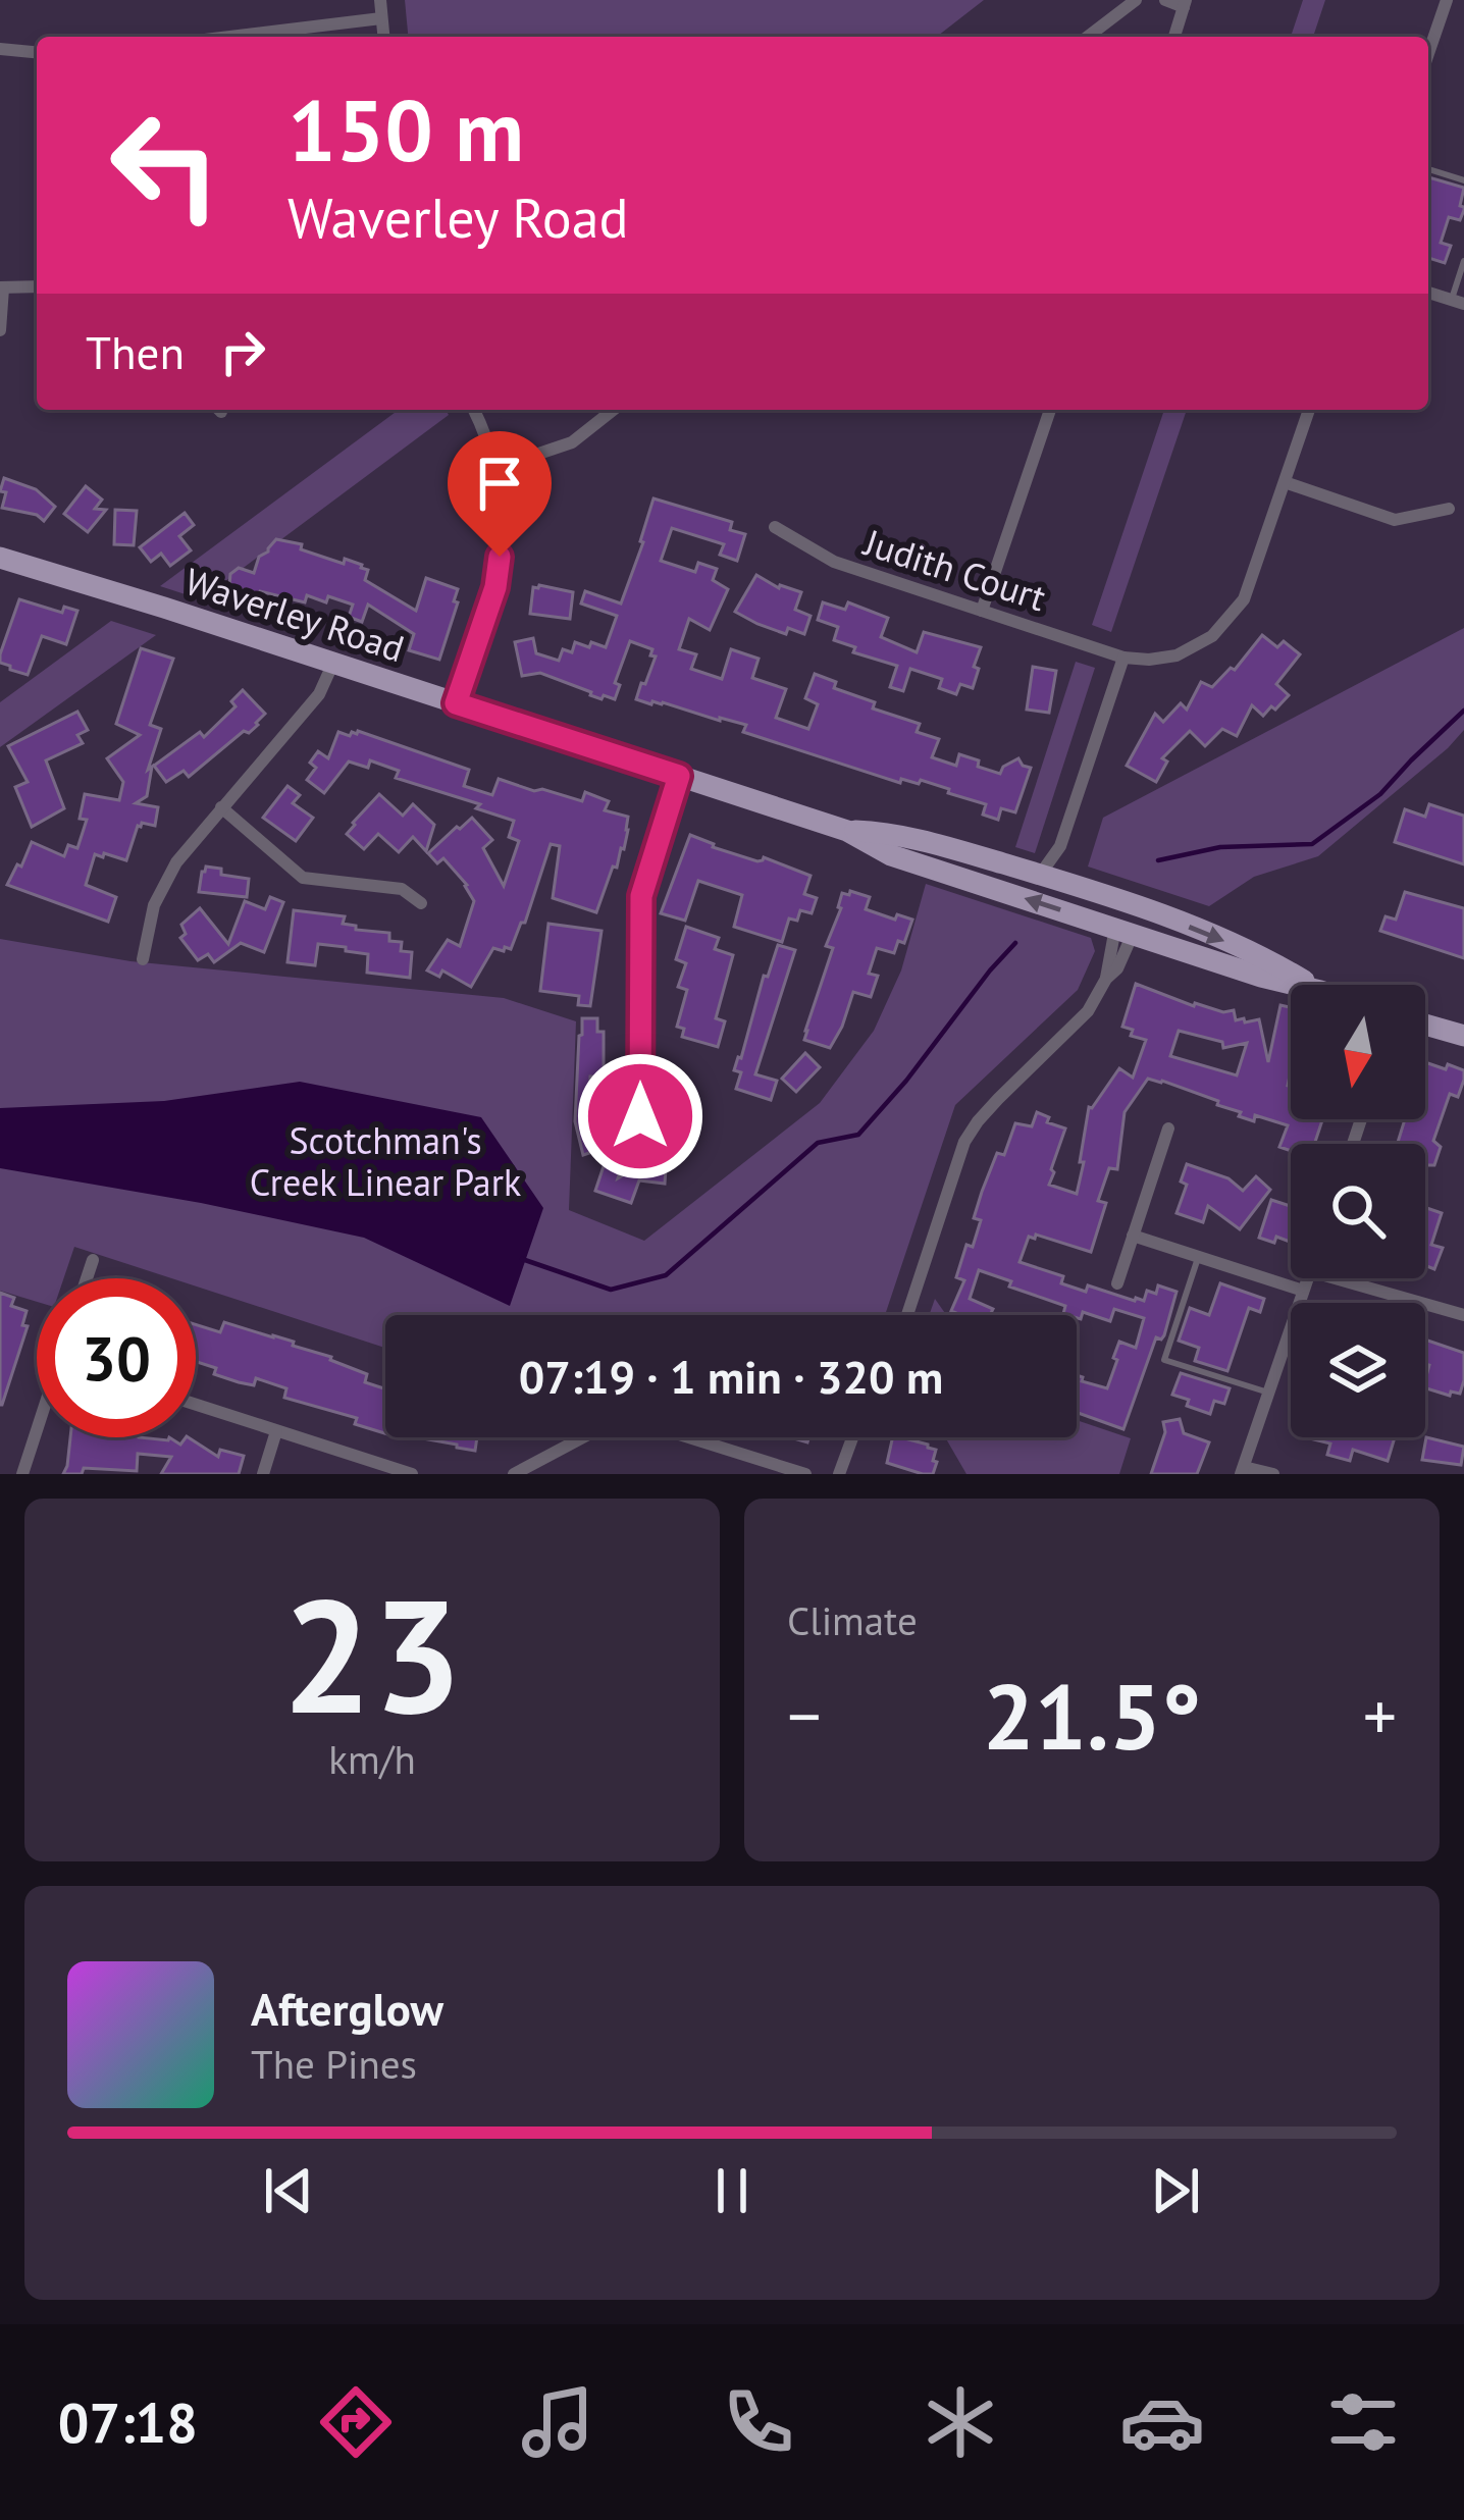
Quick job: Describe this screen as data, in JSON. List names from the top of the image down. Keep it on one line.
{"streets":{"main road":["Waverley Road"],"street":["Judith Court"]},"parks":["Scotchman's Creek Linear Park"],"north":"bottom","page":{"turn":["150 m","Waverley Road"],"then":"Then","limit":"30","trip":"07:19 · 1 min · 320 m","tile":[["23","km/h"],"Climate"],"heat":["−","21.5°","+"],"song":["Afterglow","The Pines"],"tabs":"07:18"}}
